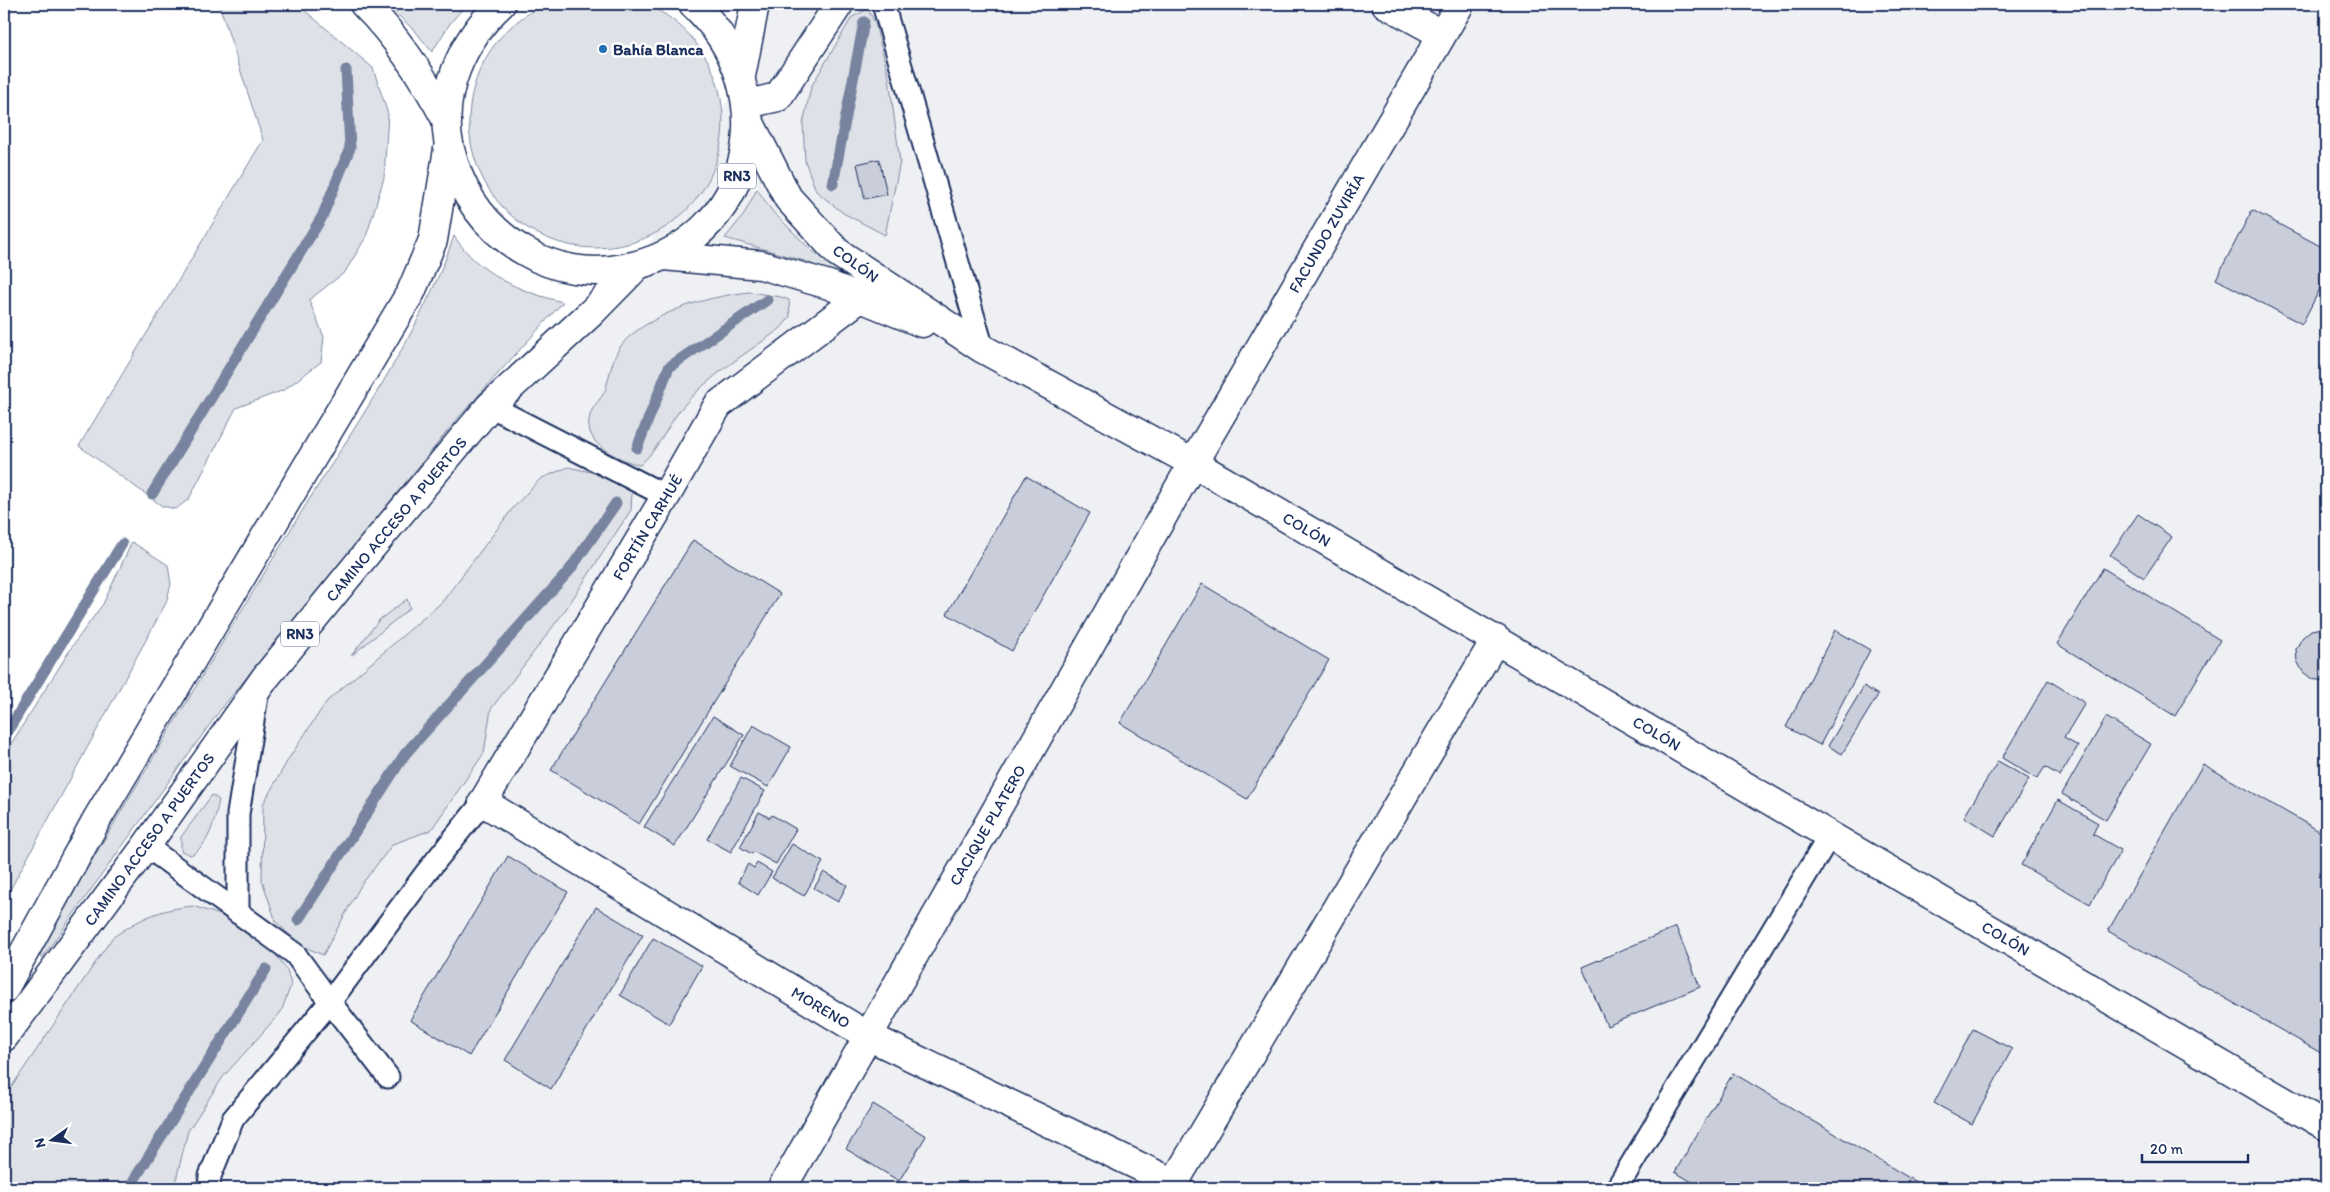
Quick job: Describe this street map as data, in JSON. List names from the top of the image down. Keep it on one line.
{"streets":{"main road":["RN3","FACUNDO ZUVIRÍA","COLÓN","CAMINO ACCESO A PUERTOS","FORTÍN CARHUÉ","CACIQUE PLATERO","MORENO"]},"crossings":[["RN3","COLÓN"],["RN3","CAMINO ACCESO A PUERTOS"],["FACUNDO ZUVIRÍA","COLÓN"],["FACUNDO ZUVIRÍA","CACIQUE PLATERO"],["COLÓN","FORTÍN CARHUÉ"],["COLÓN","CACIQUE PLATERO"],["FORTÍN CARHUÉ","MORENO"],["CACIQUE PLATERO","MORENO"]],"places":["Bahía Blanca"],"scale_bar":"20 m","north":"left"}
